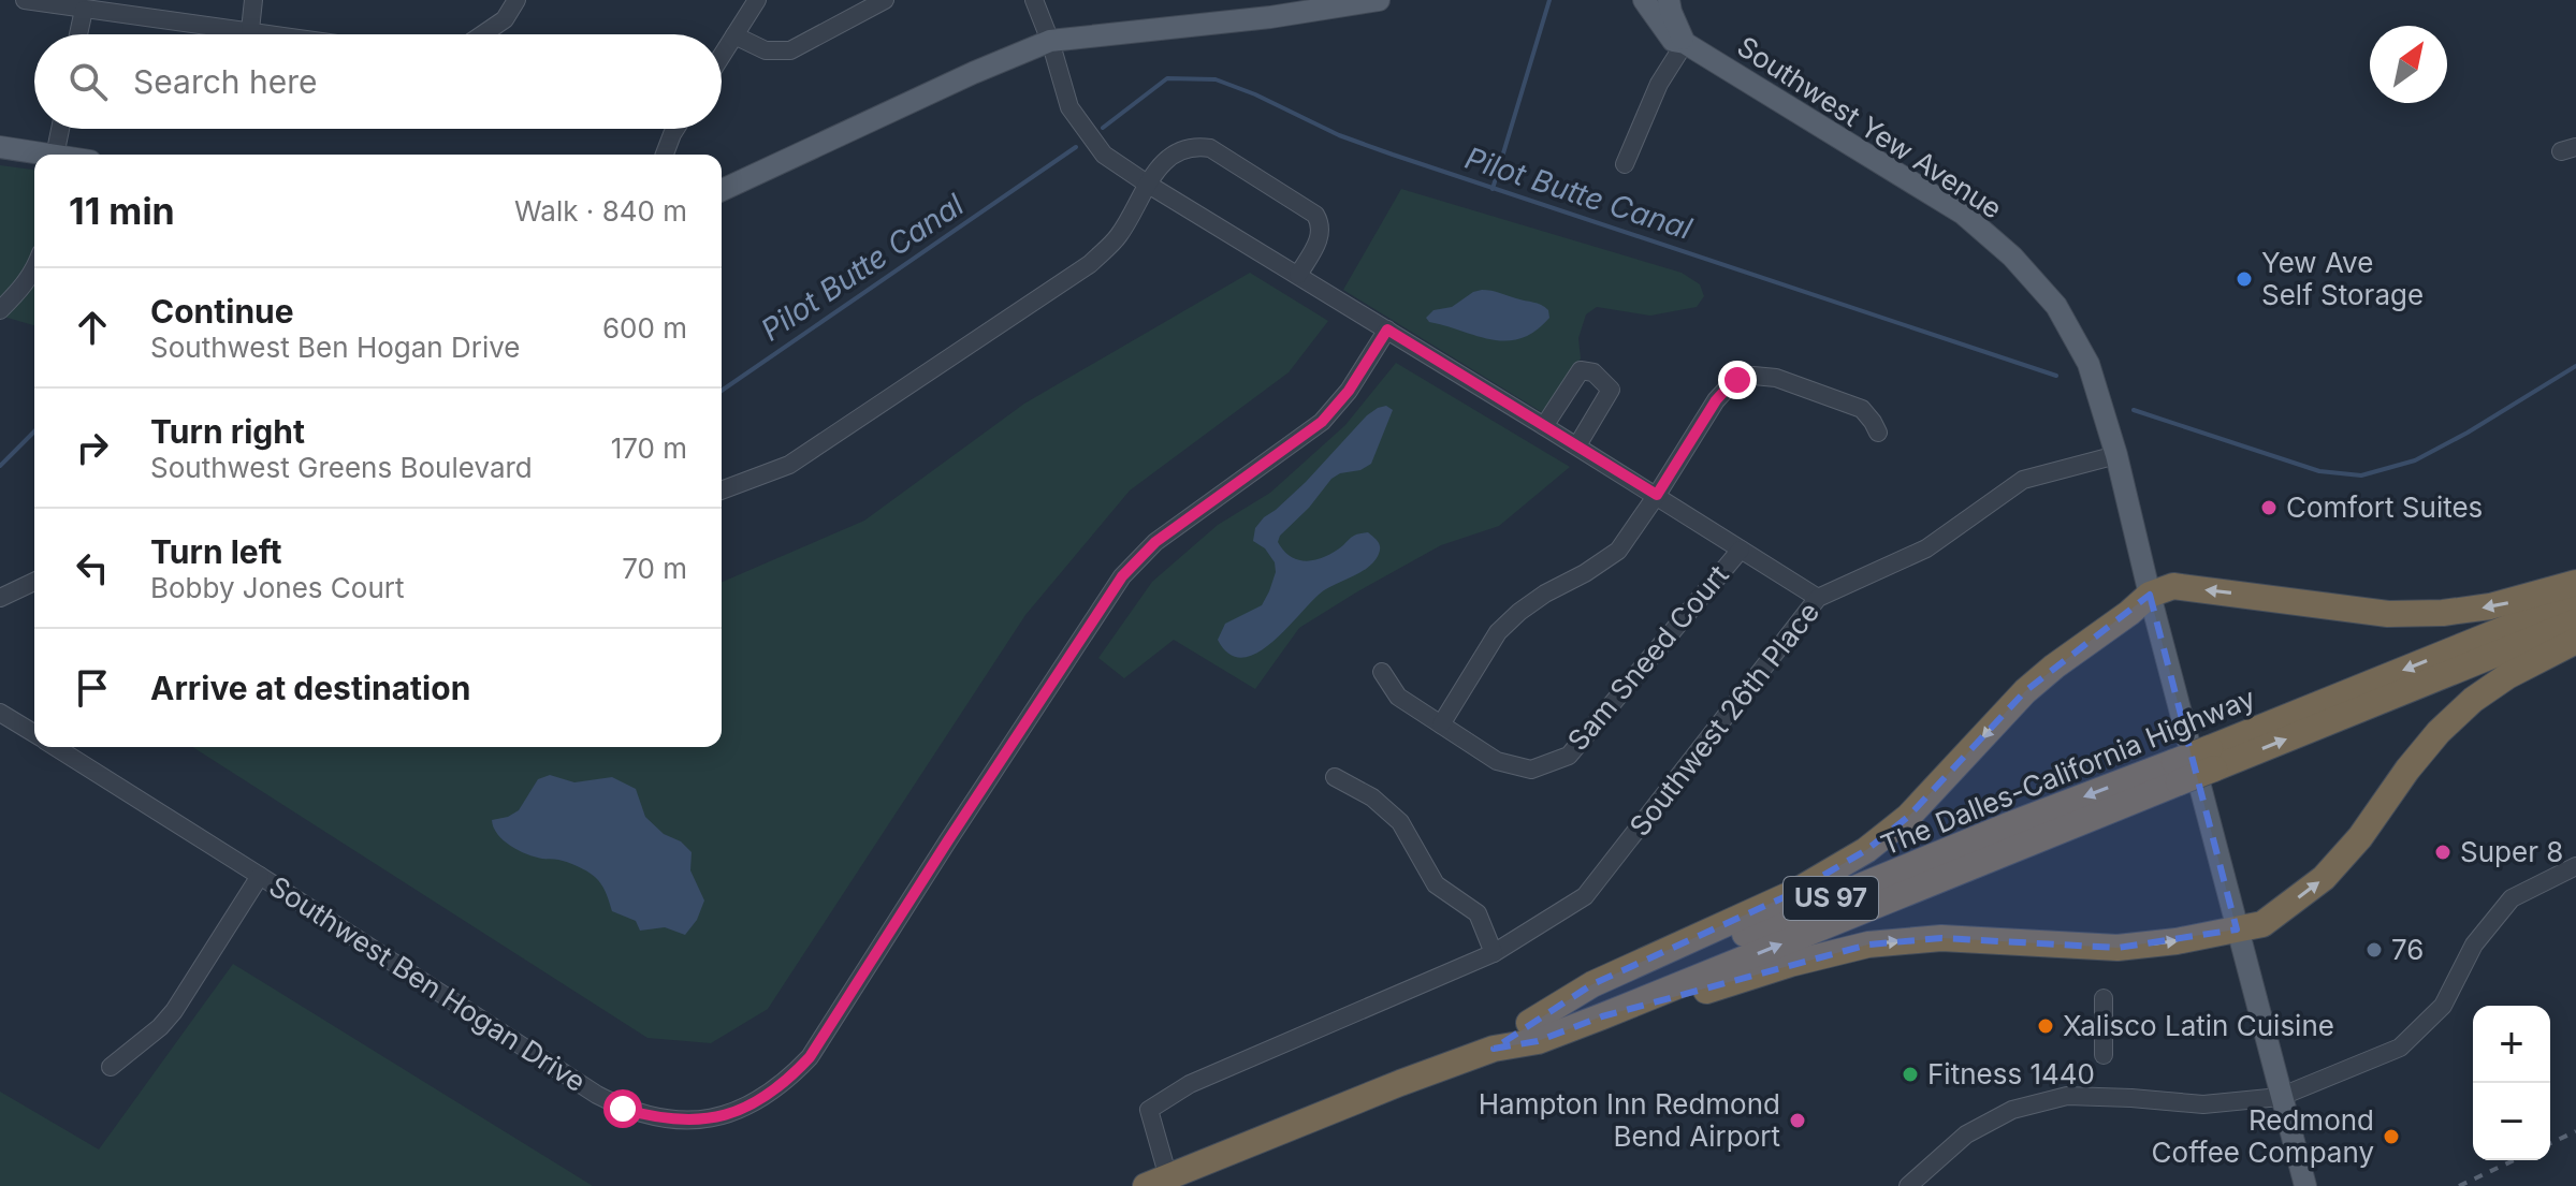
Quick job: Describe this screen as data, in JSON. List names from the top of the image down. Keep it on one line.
{"streets":{"highway":["The Dalles-California Highway","US 97"],"main road":["Southwest Yew Avenue"],"street":["Sam Sneed Court","Southwest 26th Place","Southwest Ben Hogan Drive"]},"crossings":[["Southwest Yew Avenue","Southwest 26th Place"],["Southwest 26th Place","The Dalles-California Highway"]],"water":["Pilot Butte Canal"],"places":["Yew Ave Self Storage","Comfort Suites","Super 8","76","Xalisco Latin Cuisine","Fitness 1440","Hampton Inn Redmond Bend Airport","Redmond Coffee Company"],"north":"top right","page":{"search":"Search here","heading":["11 min","Walk · 840 m"],"list":[["Continue","Southwest Ben Hogan Drive","600 m"],["Turn right","Southwest Greens Boulevard","170 m"],["Turn left","Bobby Jones Court","70 m"],"Arrive at destination"],"map_buttons":["+","−"]}}
